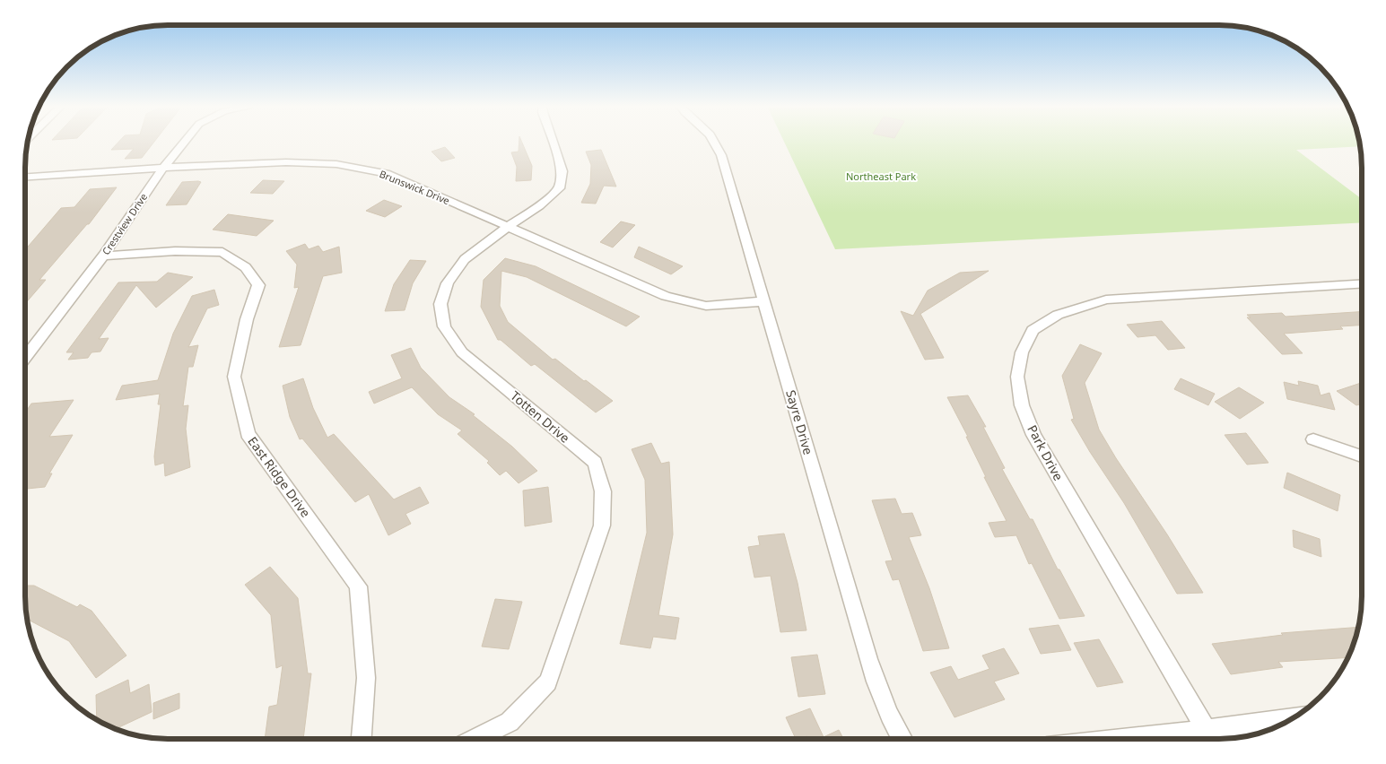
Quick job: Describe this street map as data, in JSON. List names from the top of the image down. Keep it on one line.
{"streets":{"street":["Brunswick Drive","Crestview Drive","Totten Drive","Sayre Drive","Park Drive","East Ridge Drive"]},"crossings":[["Brunswick Drive","Crestview Drive"],["Brunswick Drive","Totten Drive"],["Brunswick Drive","Sayre Drive"],["Crestview Drive","East Ridge Drive"]],"parks":["Northeast Park"]}
